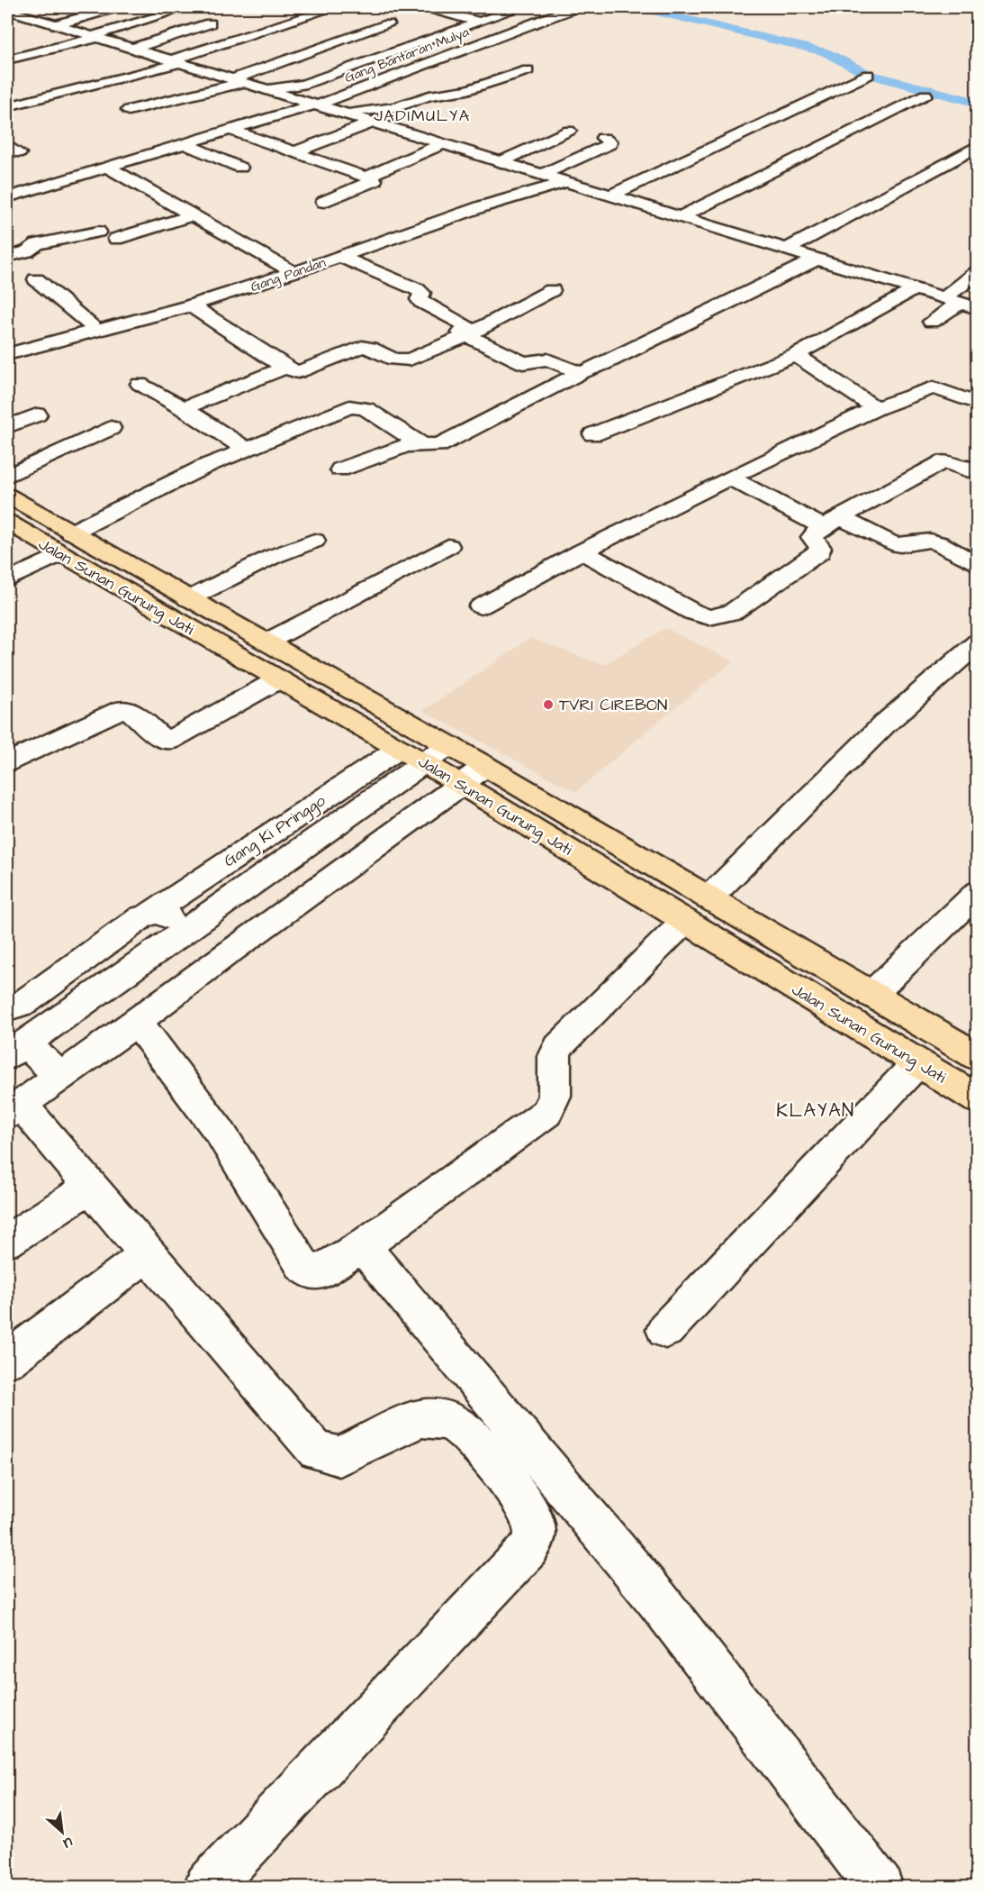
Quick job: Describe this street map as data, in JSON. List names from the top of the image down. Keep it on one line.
{"streets":{"highway":["Jalan Sunan Gunung Jati"],"street":["Gang Bantaran Mulya","Gang Pandan","Gang Ki Pringgo"]},"crossings":[["Jalan Sunan Gunung Jati","Gang Ki Pringgo"]],"districts":["JADIMULYA","KLAYAN"],"places":["TVRI CIREBON"],"north":"bottom right"}
